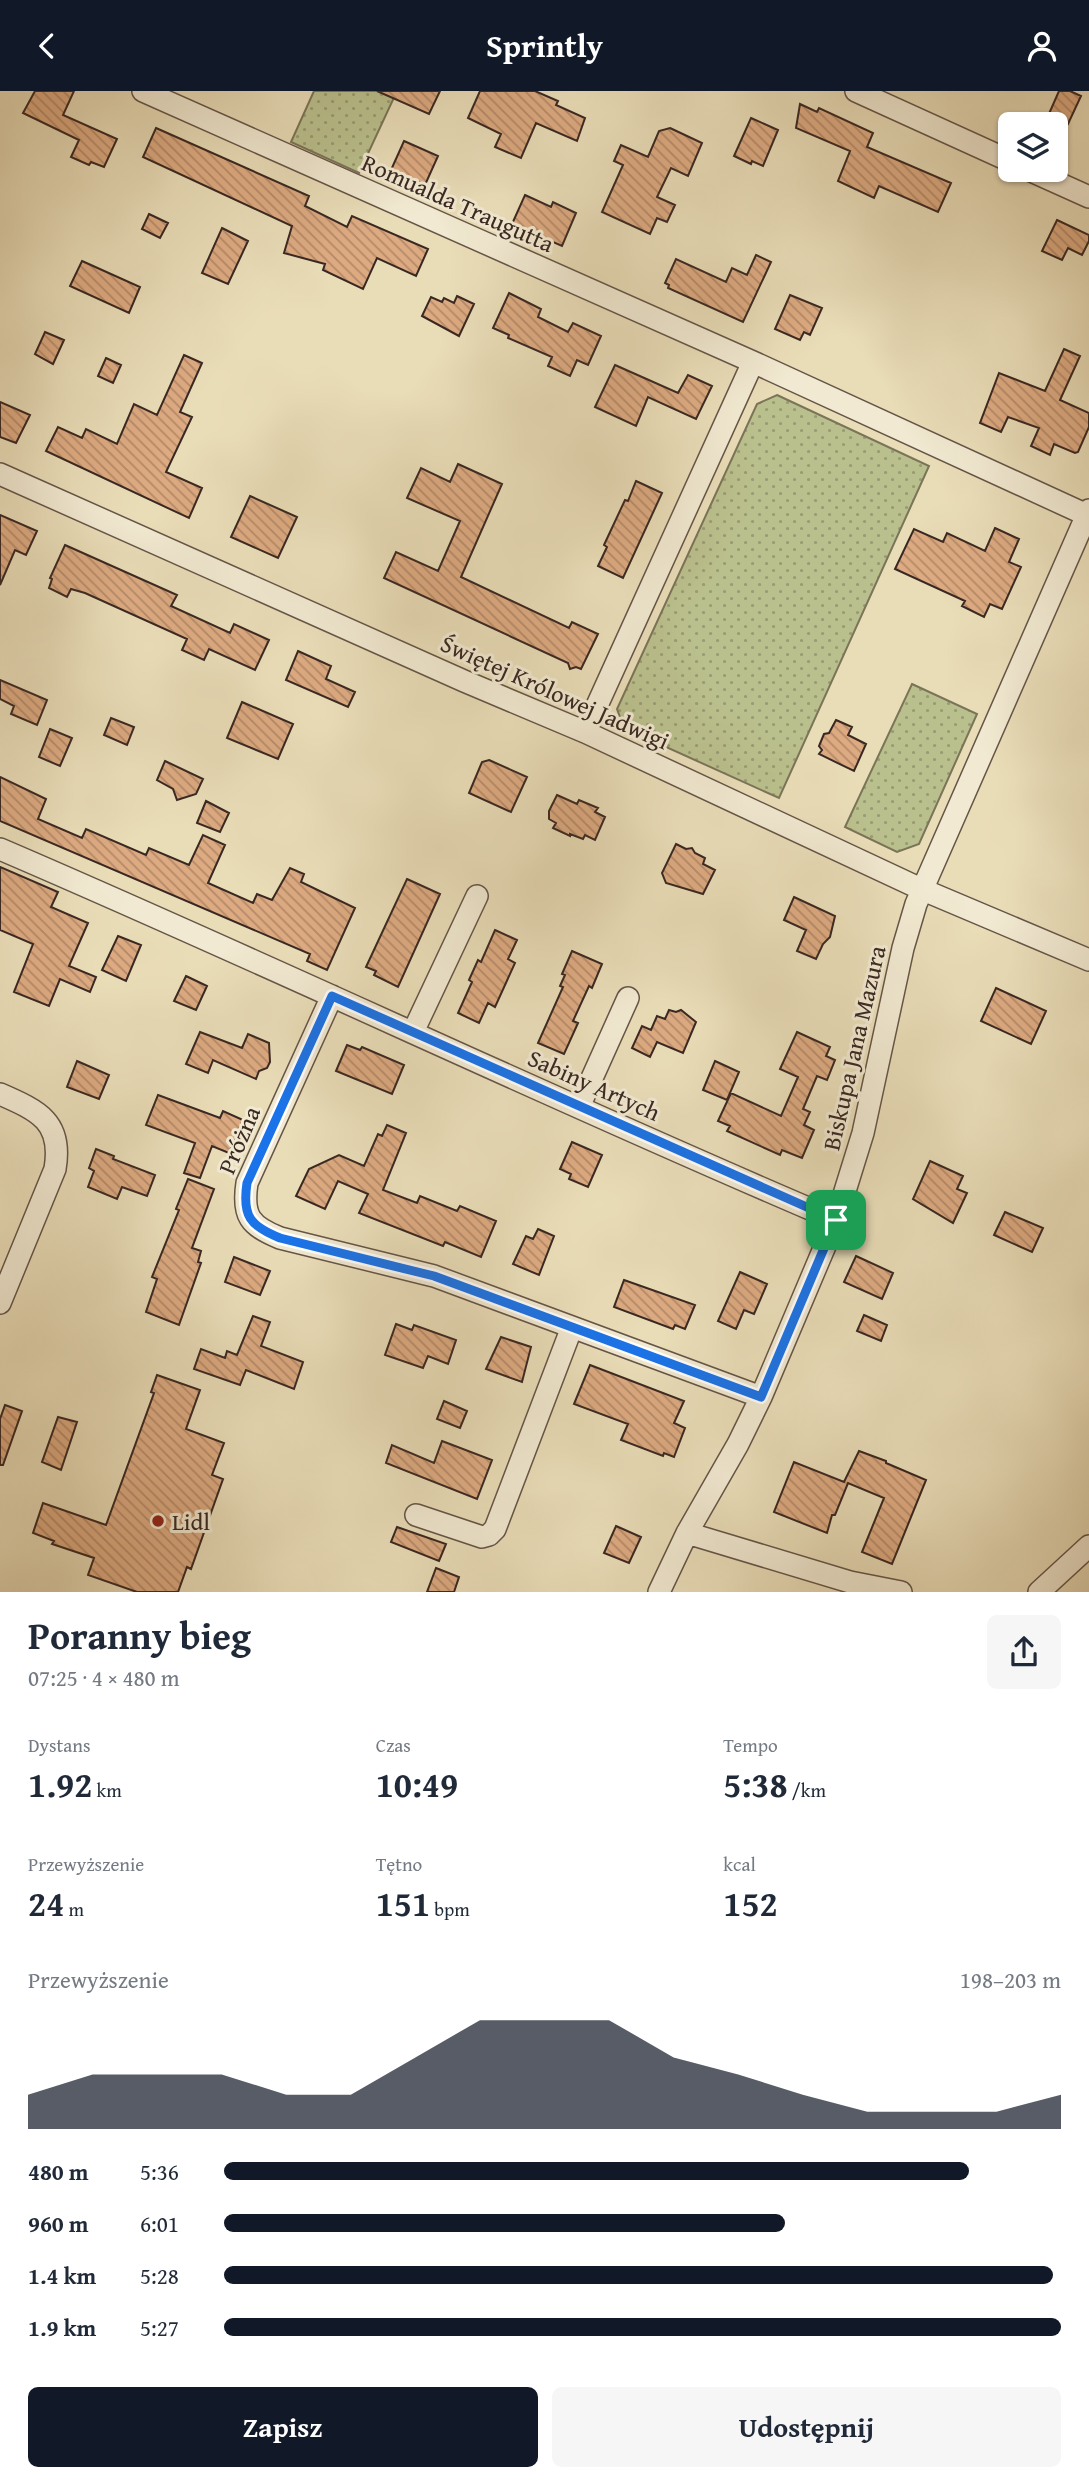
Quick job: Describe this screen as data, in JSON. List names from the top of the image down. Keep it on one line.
{"streets":{"street":["Romualda Traugutta","Świętej Królowej Jadwigi","Biskupa Jana Mazura","Sabiny Artych","Próżna"]},"crossings":[["Romualda Traugutta","Biskupa Jana Mazura"],["Świętej Królowej Jadwigi","Biskupa Jana Mazura"],["Biskupa Jana Mazura","Sabiny Artych"],["Biskupa Jana Mazura","Próżna"],["Sabiny Artych","Próżna"]],"places":["Lidl"],"page":{"header":"Sprintly","heading":["Poranny bieg","07:25 · 4 × 480 m"],"stats":[["Dystans","1.92 km"],["Czas","10:49"],["Tempo","5:38 /km"],["Przewyższenie","24 m"],["Tętno","151 bpm"],["kcal","152"]],"chart":["Przewyższenie","198–203 m"],"list":[{"name":"480 m","note":"5:36"},{"name":"960 m","note":"6:01"},{"name":"1.4 km","note":"5:28"},{"name":"1.9 km","note":"5:27"}],"buttons":["Zapisz","Udostępnij"]}}
